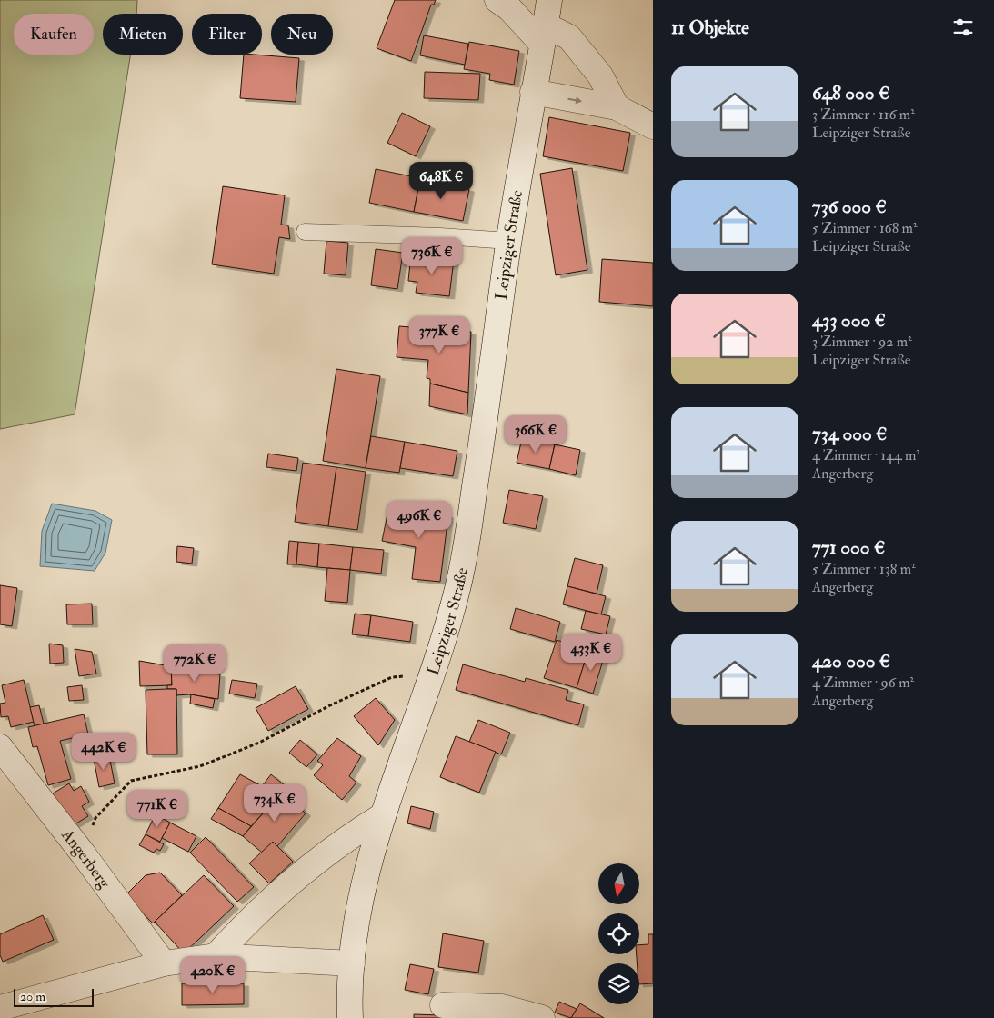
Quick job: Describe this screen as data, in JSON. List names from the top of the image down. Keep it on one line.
{"streets":{"street":["Leipziger Straße","Angerberg"]},"scale_bar":"20 m","north":"bottom","page":{"heading":"11 Objekte","chip":["Kaufen","Mieten","Filter","Neu"],"list":[{"name":"648 000 €","note":"3 Zimmer · 116 m² · Leipziger Straße"},{"name":"736 000 €","note":"5 Zimmer · 168 m² · Leipziger Straße"},{"name":"433 000 €","note":"3 Zimmer · 92 m² · Leipziger Straße"},{"name":"734 000 €","note":"4 Zimmer · 144 m² · Angerberg"},{"name":"771 000 €","note":"5 Zimmer · 138 m² · Angerberg"},{"name":"420 000 €","note":"4 Zimmer · 96 m² · Angerberg"}],"price":["648K €","736K €","377K €","366K €","496K €","433K €","772K €","442K €","734K €","771K €","420K €"],"scale":"20 m"}}
